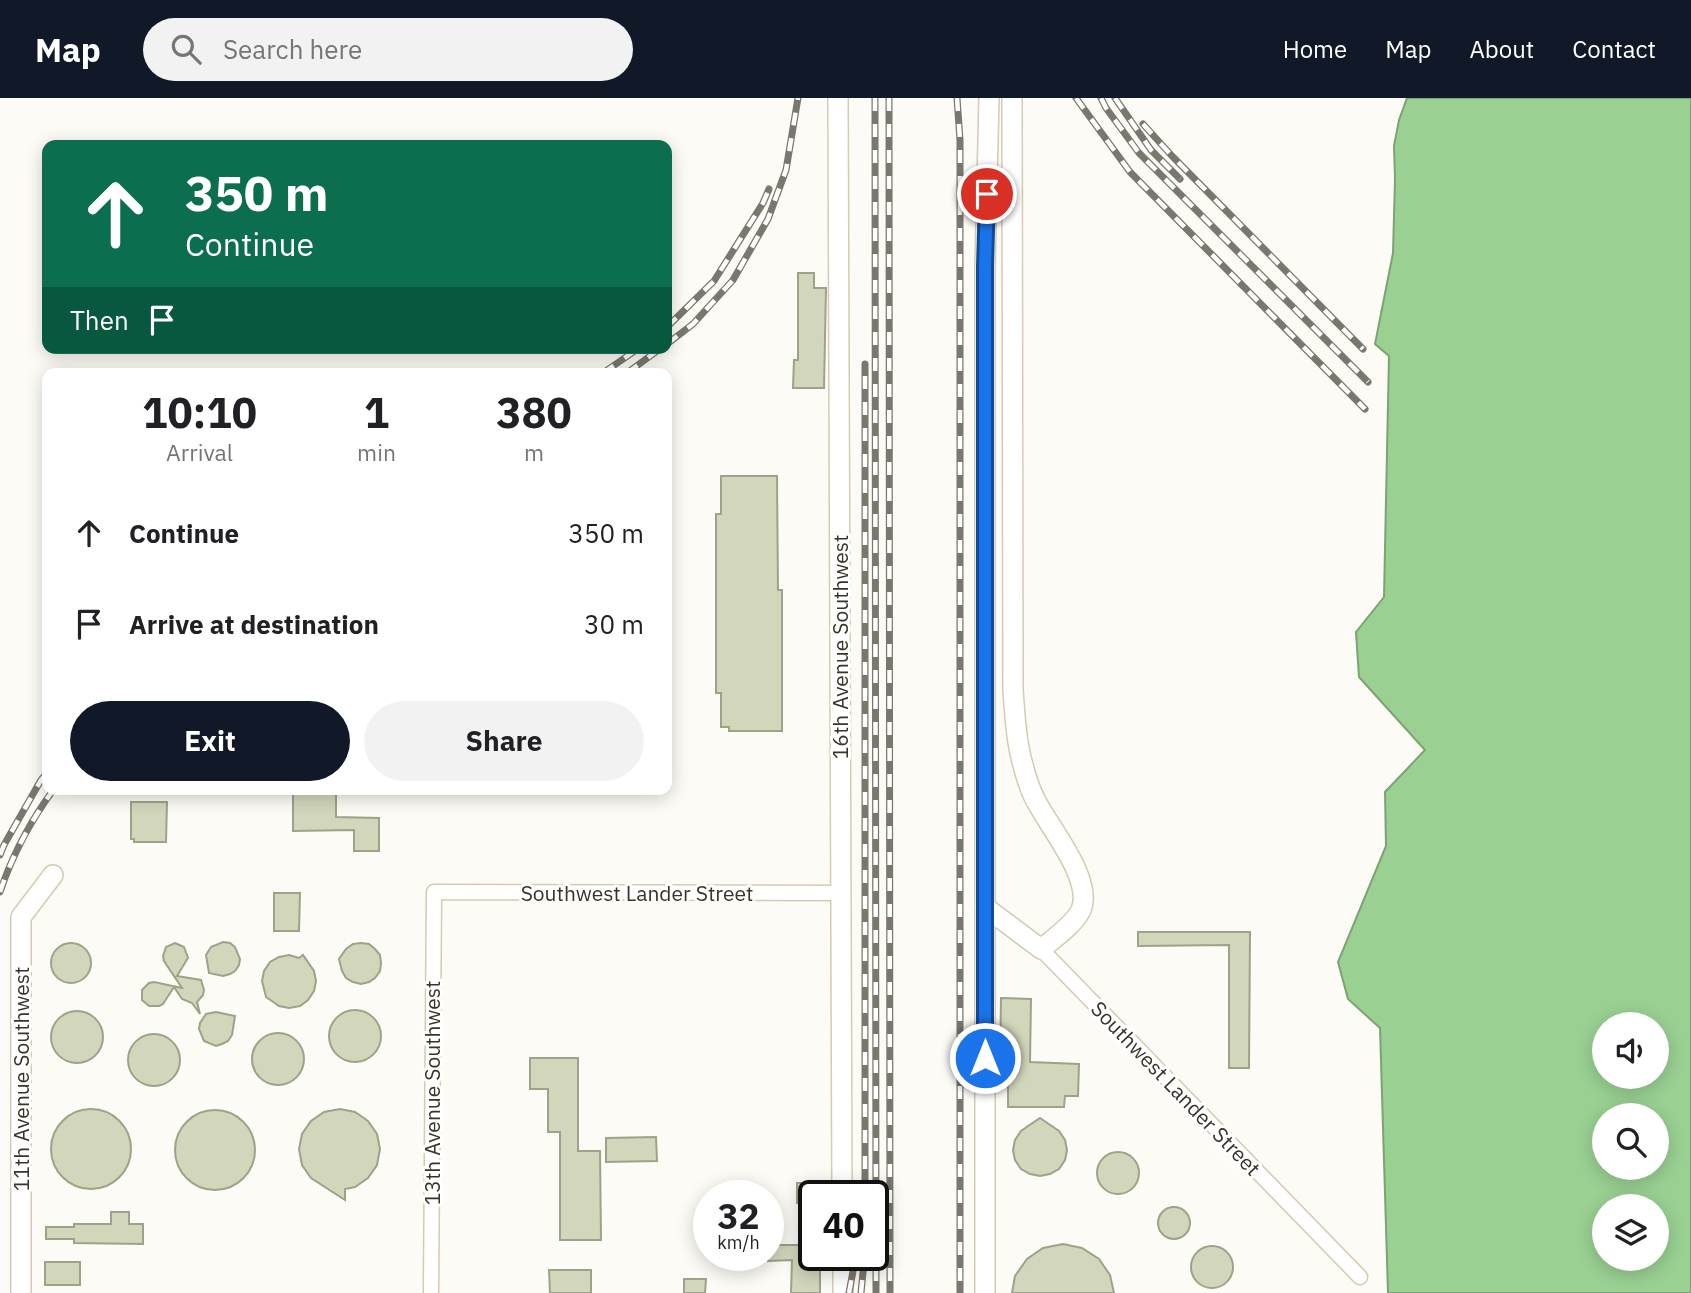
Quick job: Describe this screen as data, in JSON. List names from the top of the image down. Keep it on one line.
{"streets":{"street":["16th Avenue Southwest","Southwest Lander Street","11th Avenue Southwest","13th Avenue Southwest"]},"crossings":[["16th Avenue Southwest","Southwest Lander Street"],["Southwest Lander Street","13th Avenue Southwest"]],"page":{"header":"Map","search":"Search here","nav":["Home","Map","About","Contact"],"turn":["350 m","Continue"],"then":"Then","eta":["10:10","Arrival","1","min","380","m"],"list":[{"name":"Continue","value":"350 m"},{"name":"Arrive at destination","value":"30 m"}],"buttons":["Exit","Share"],"speed":"32 km/h","limit":"40"}}
